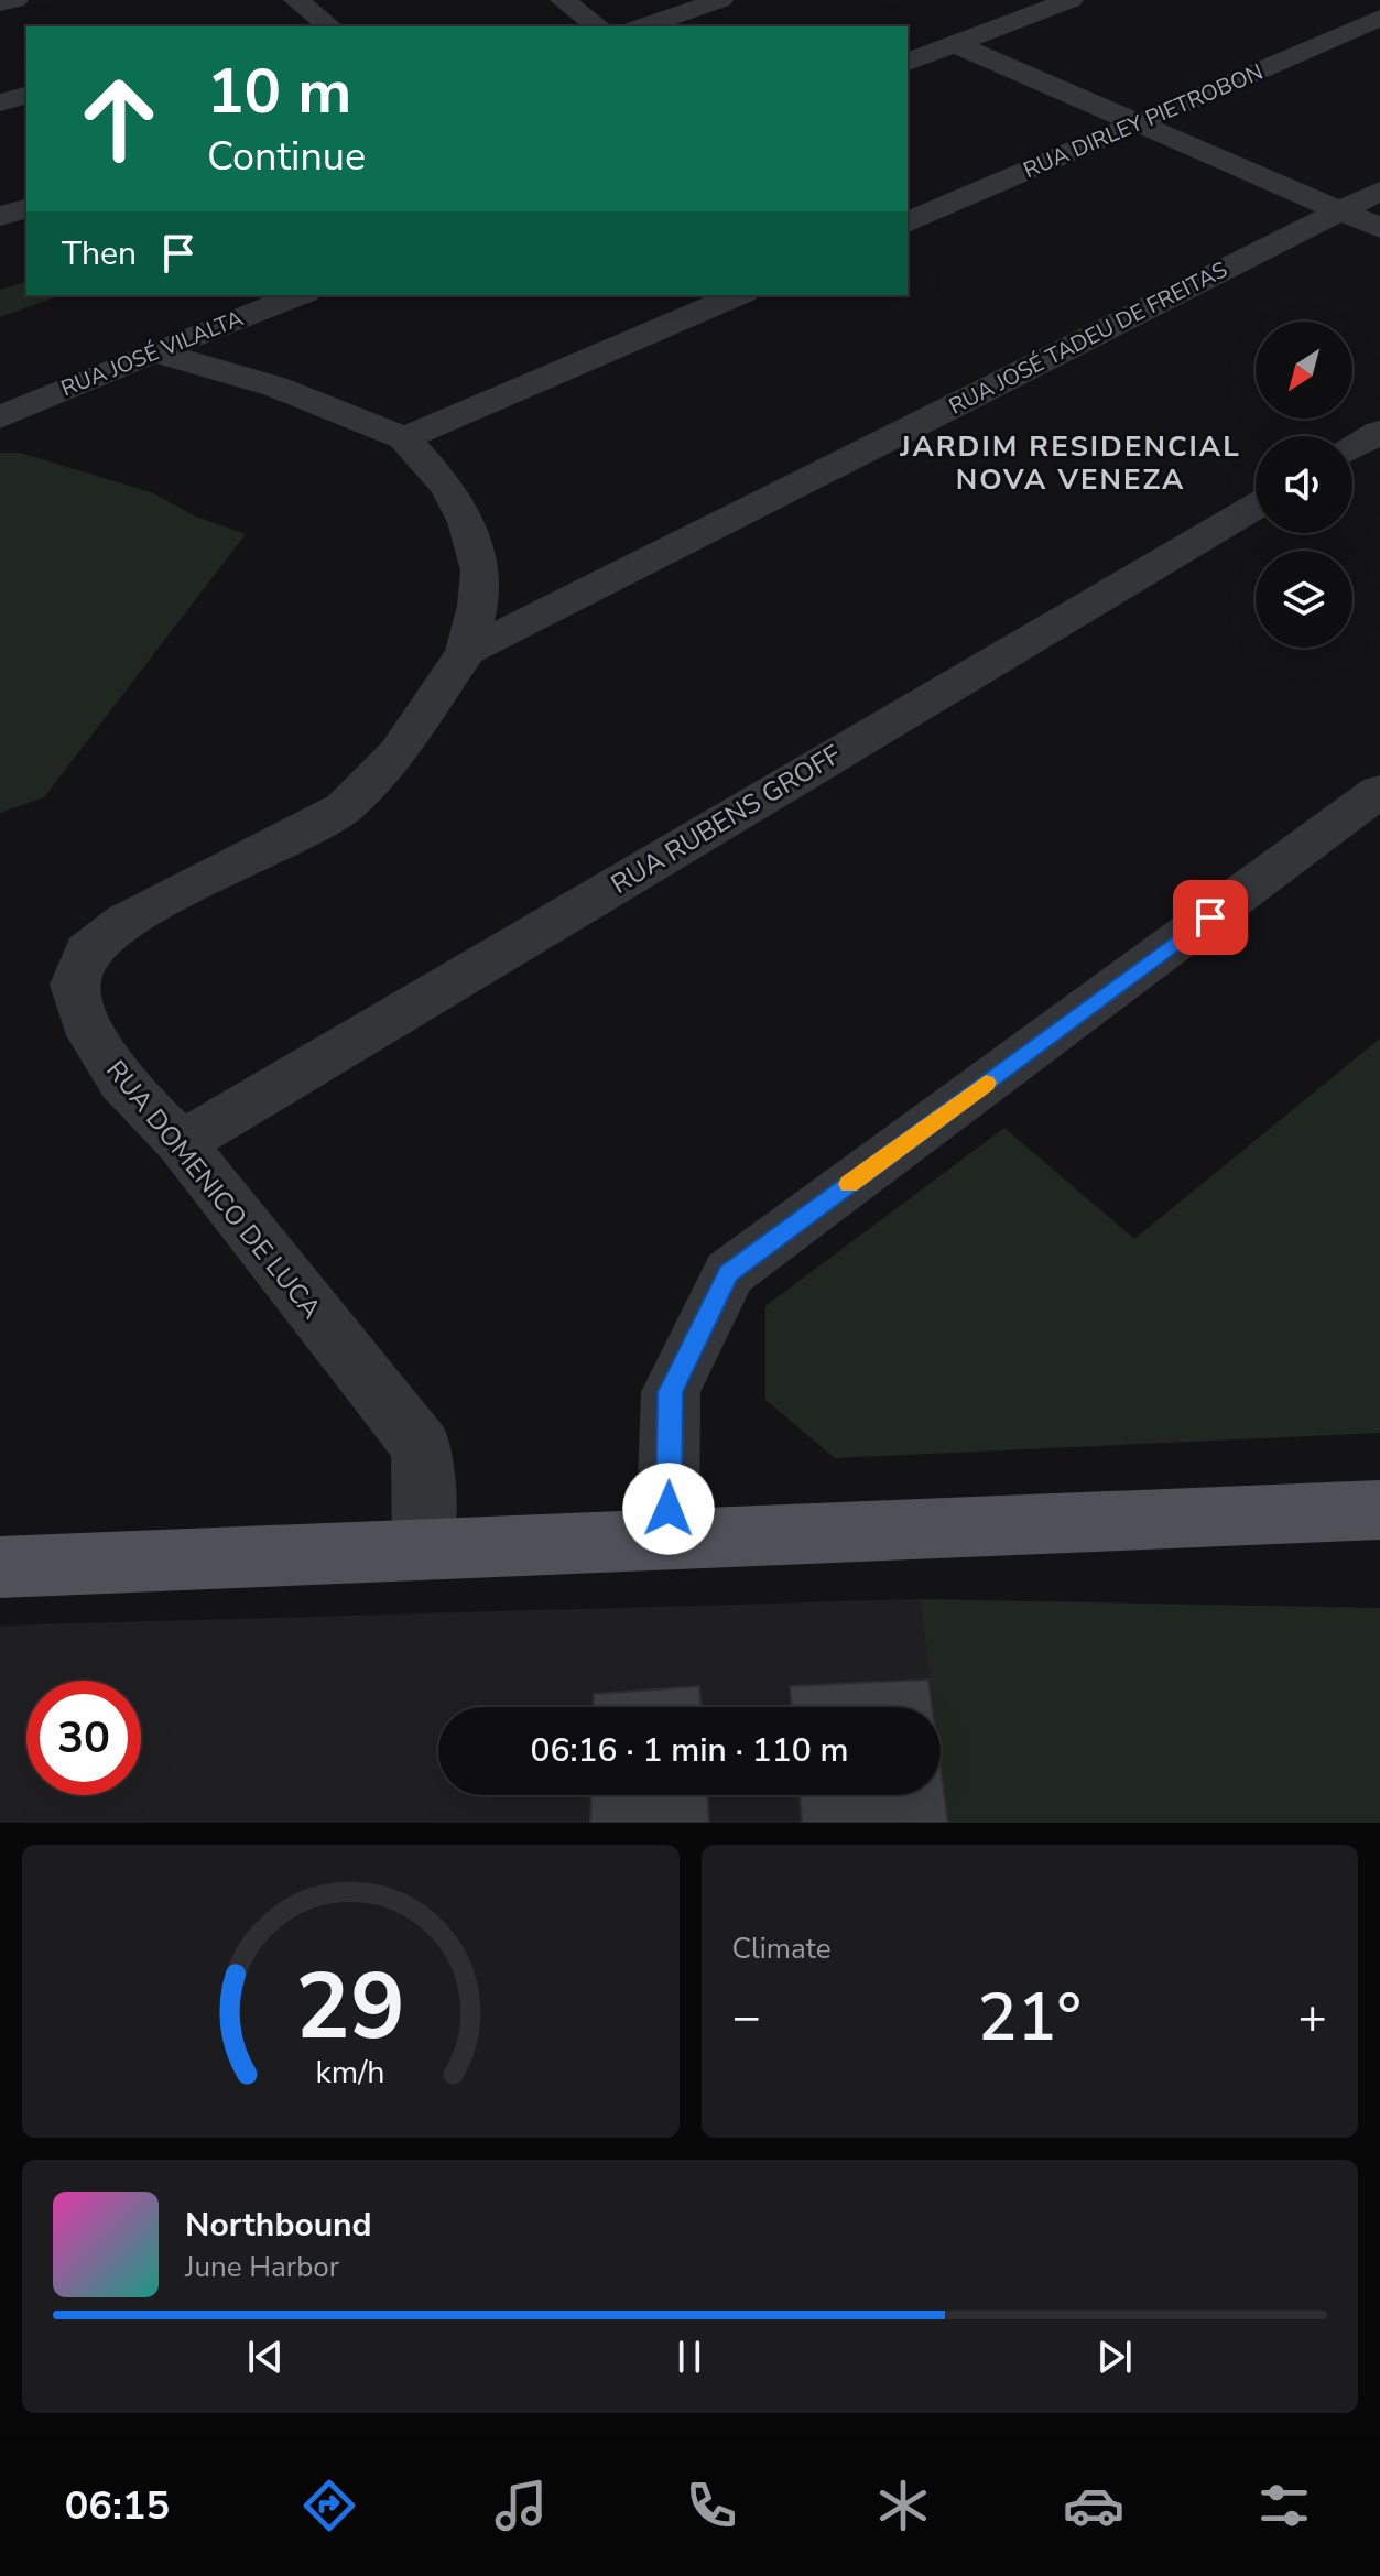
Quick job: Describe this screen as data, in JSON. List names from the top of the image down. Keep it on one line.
{"streets":{"street":["RUA DIRLEY PIETROBON","RUA JOSÉ TADEU DE FREITAS","RUA JOSÉ VILALTA","RUA RUBENS GROFF","RUA DOMENICO DE LUCA"]},"crossings":[["RUA JOSÉ TADEU DE FREITAS","RUA DOMENICO DE LUCA"],["RUA JOSÉ VILALTA","RUA DOMENICO DE LUCA"],["RUA RUBENS GROFF","RUA DOMENICO DE LUCA"]],"districts":["JARDIM RESIDENCIAL NOVA VENEZA"],"north":"bottom left","page":{"turn":["10 m","Continue"],"then":"Then","limit":"30","trip":"06:16 · 1 min · 110 m","tile":"Climate","heat":["−","21°","+"],"song":["Northbound","June Harbor"],"tabs":"06:15","gauge":["29","km/h"]}}
